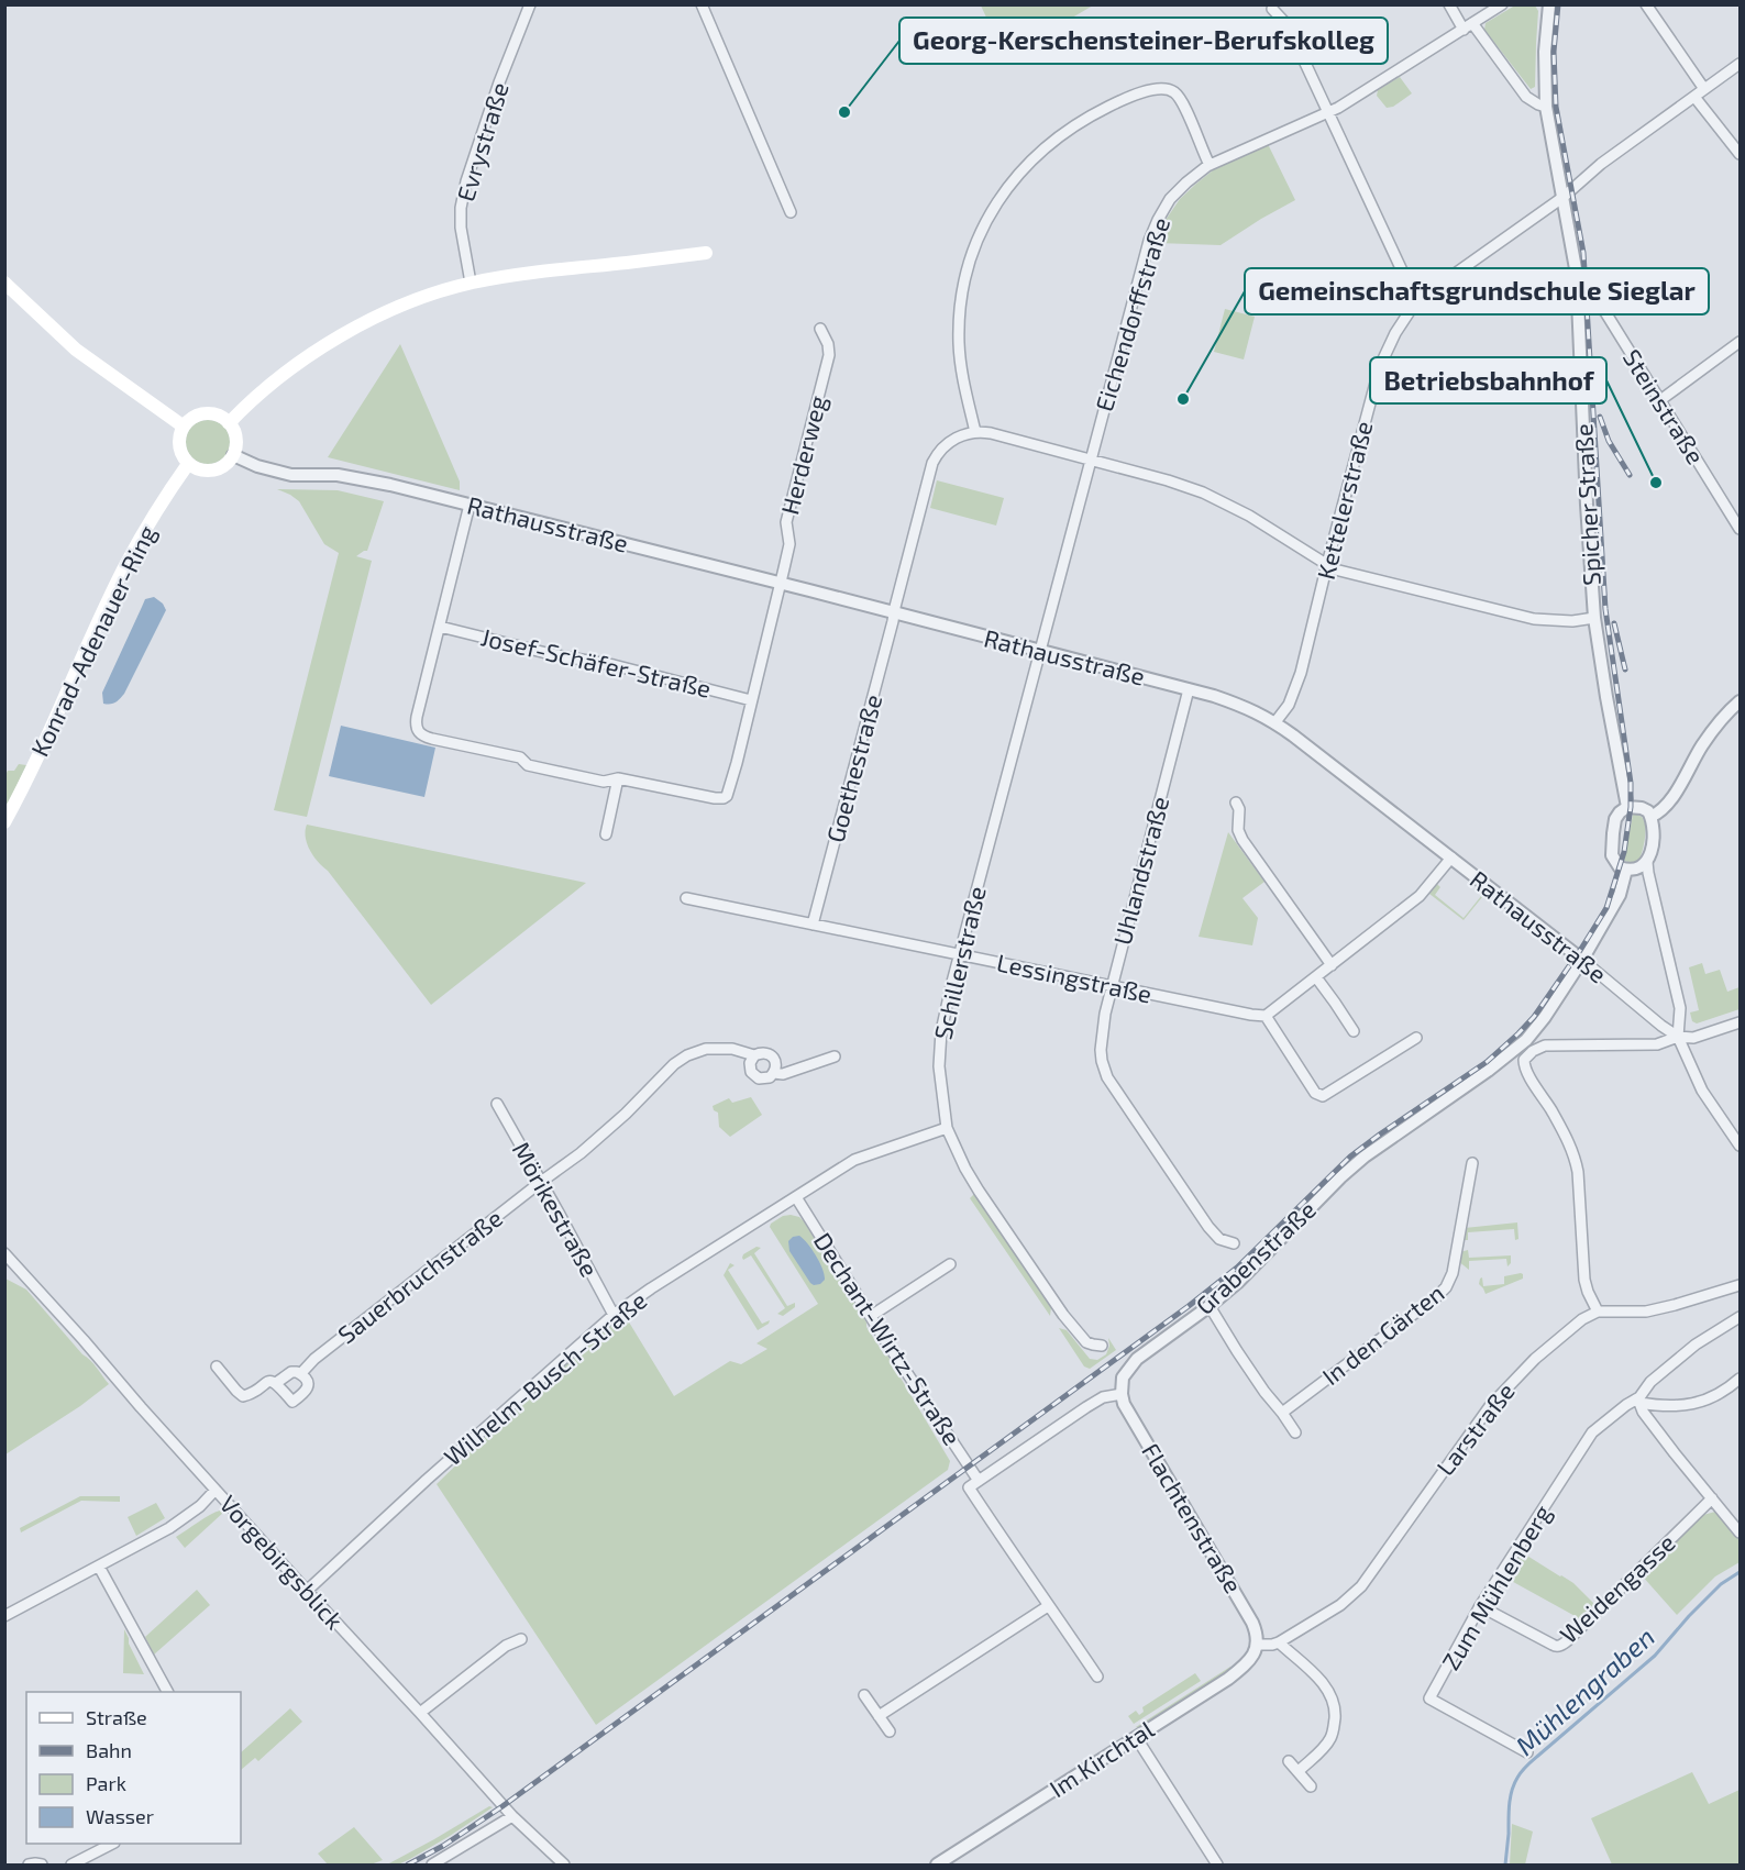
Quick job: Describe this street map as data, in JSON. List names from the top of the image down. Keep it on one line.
{"streets":{"main road":["Konrad-Adenauer-Ring"],"street":["Evrystraße","Eichendorffstraße","Steinstraße","Herderweg","Kettelerstraße","Spicher Straße","Rathausstraße","Josef-Schäfer-Straße","Goethestraße","Uhlandstraße","Schillerstraße","Lessingstraße","Mörikestraße","Grabenstraße","Sauerbruchstraße","In den Gärten","Dechant-Wirtz-Straße","Wilhelm-Busch-Straße","Larstraße","Flachtenstraße","Vorgebirgsblick","Zum Mühlenberg","Weidengasse","Im Kirchtal"]},"crossings":[["Eichendorffstraße","Rathausstraße"],["Eichendorffstraße","Schillerstraße"],["Steinstraße","Spicher Straße"],["Herderweg","Rathausstraße"],["Herderweg","Josef-Schäfer-Straße"],["Kettelerstraße","Spicher Straße"],["Kettelerstraße","Rathausstraße"],["Spicher Straße","Grabenstraße"],["Rathausstraße","Konrad-Adenauer-Ring"],["Rathausstraße","Goethestraße"],["Rathausstraße","Uhlandstraße"],["Rathausstraße","Schillerstraße"],["Rathausstraße","Grabenstraße"],["Goethestraße","Lessingstraße"],["Uhlandstraße","Lessingstraße"],["Schillerstraße","Lessingstraße"],["Schillerstraße","Wilhelm-Busch-Straße"],["Mörikestraße","Sauerbruchstraße"],["Mörikestraße","Wilhelm-Busch-Straße"],["Grabenstraße","Flachtenstraße"],["Dechant-Wirtz-Straße","Wilhelm-Busch-Straße"],["Wilhelm-Busch-Straße","Vorgebirgsblick"],["Larstraße","Flachtenstraße"],["Larstraße","Im Kirchtal"],["Flachtenstraße","Im Kirchtal"],["Zum Mühlenberg","Weidengasse"]],"water":["Mühlengraben"],"places":["Georg-Kerschensteiner-Berufskolleg","Gemeinschaftsgrundschule Sieglar","Betriebsbahnhof"],"legend":["Straße","Bahn","Park","Wasser"]}
